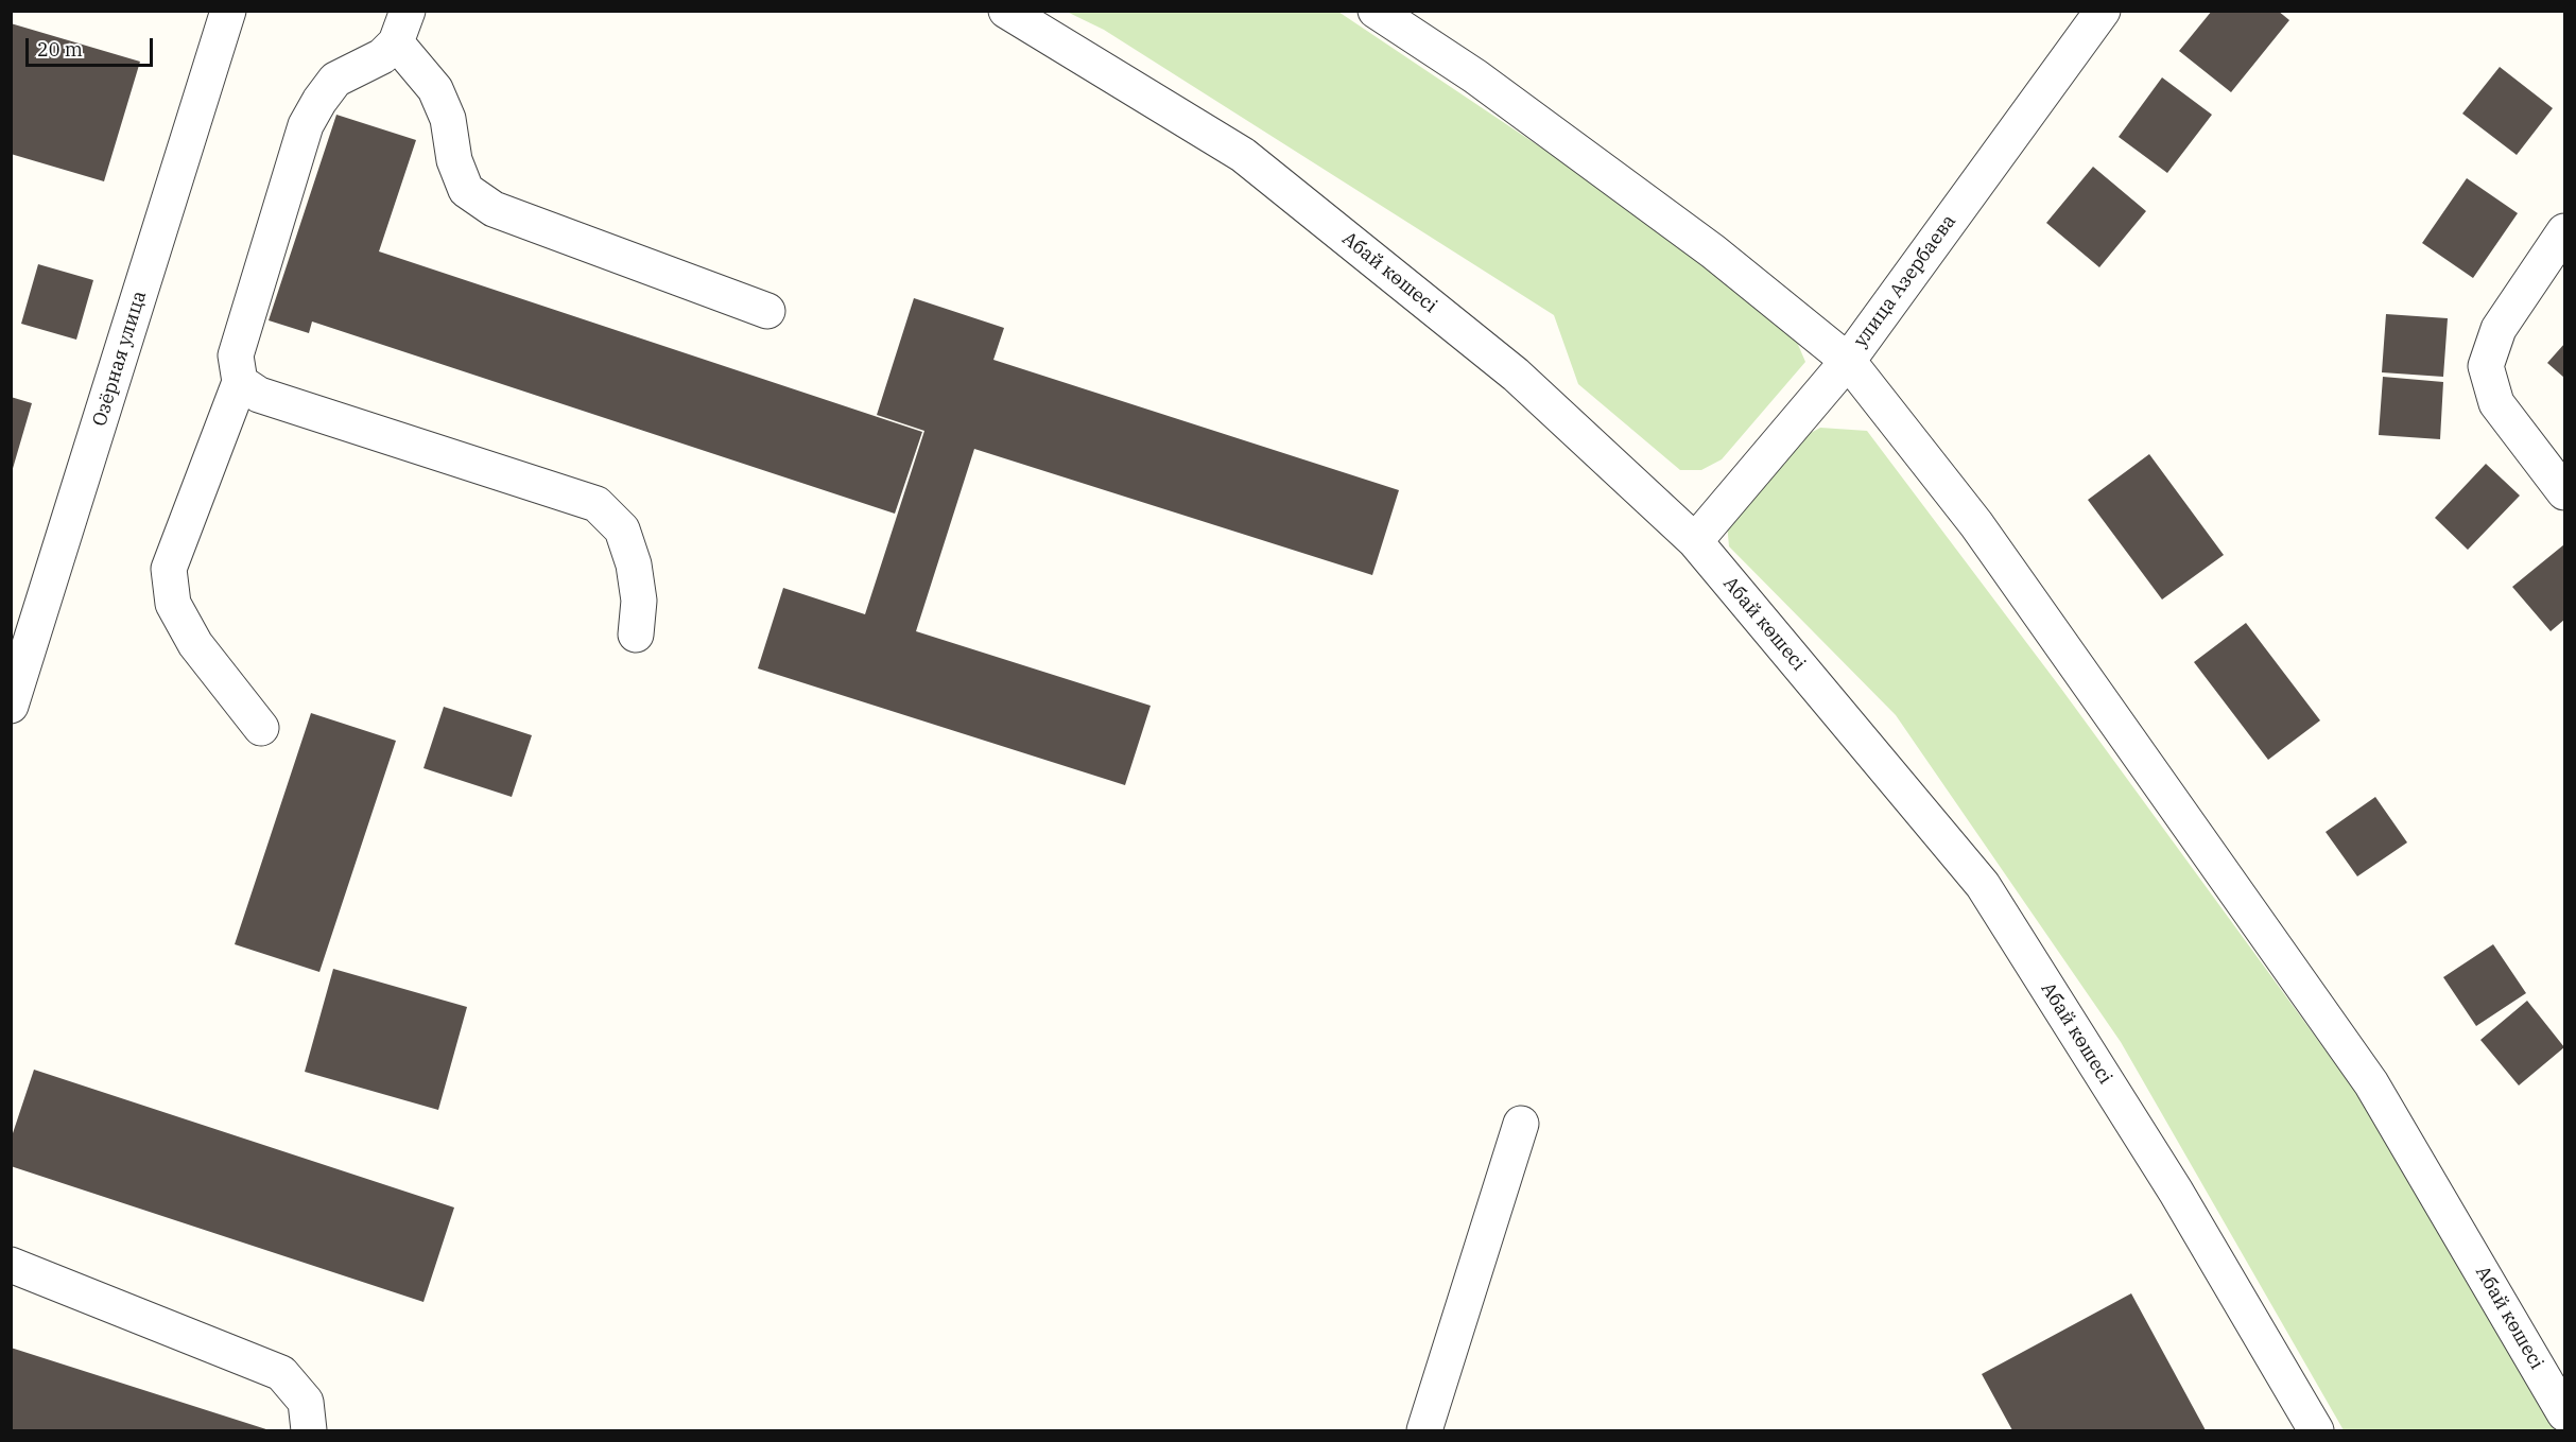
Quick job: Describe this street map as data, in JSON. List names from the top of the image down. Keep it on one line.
{"streets":{"street":["Абай көшесі","улица Азербаева","Озёрная улица"]},"crossings":[["Абай көшесі","улица Азербаева"]],"scale_bar":"20 m"}
